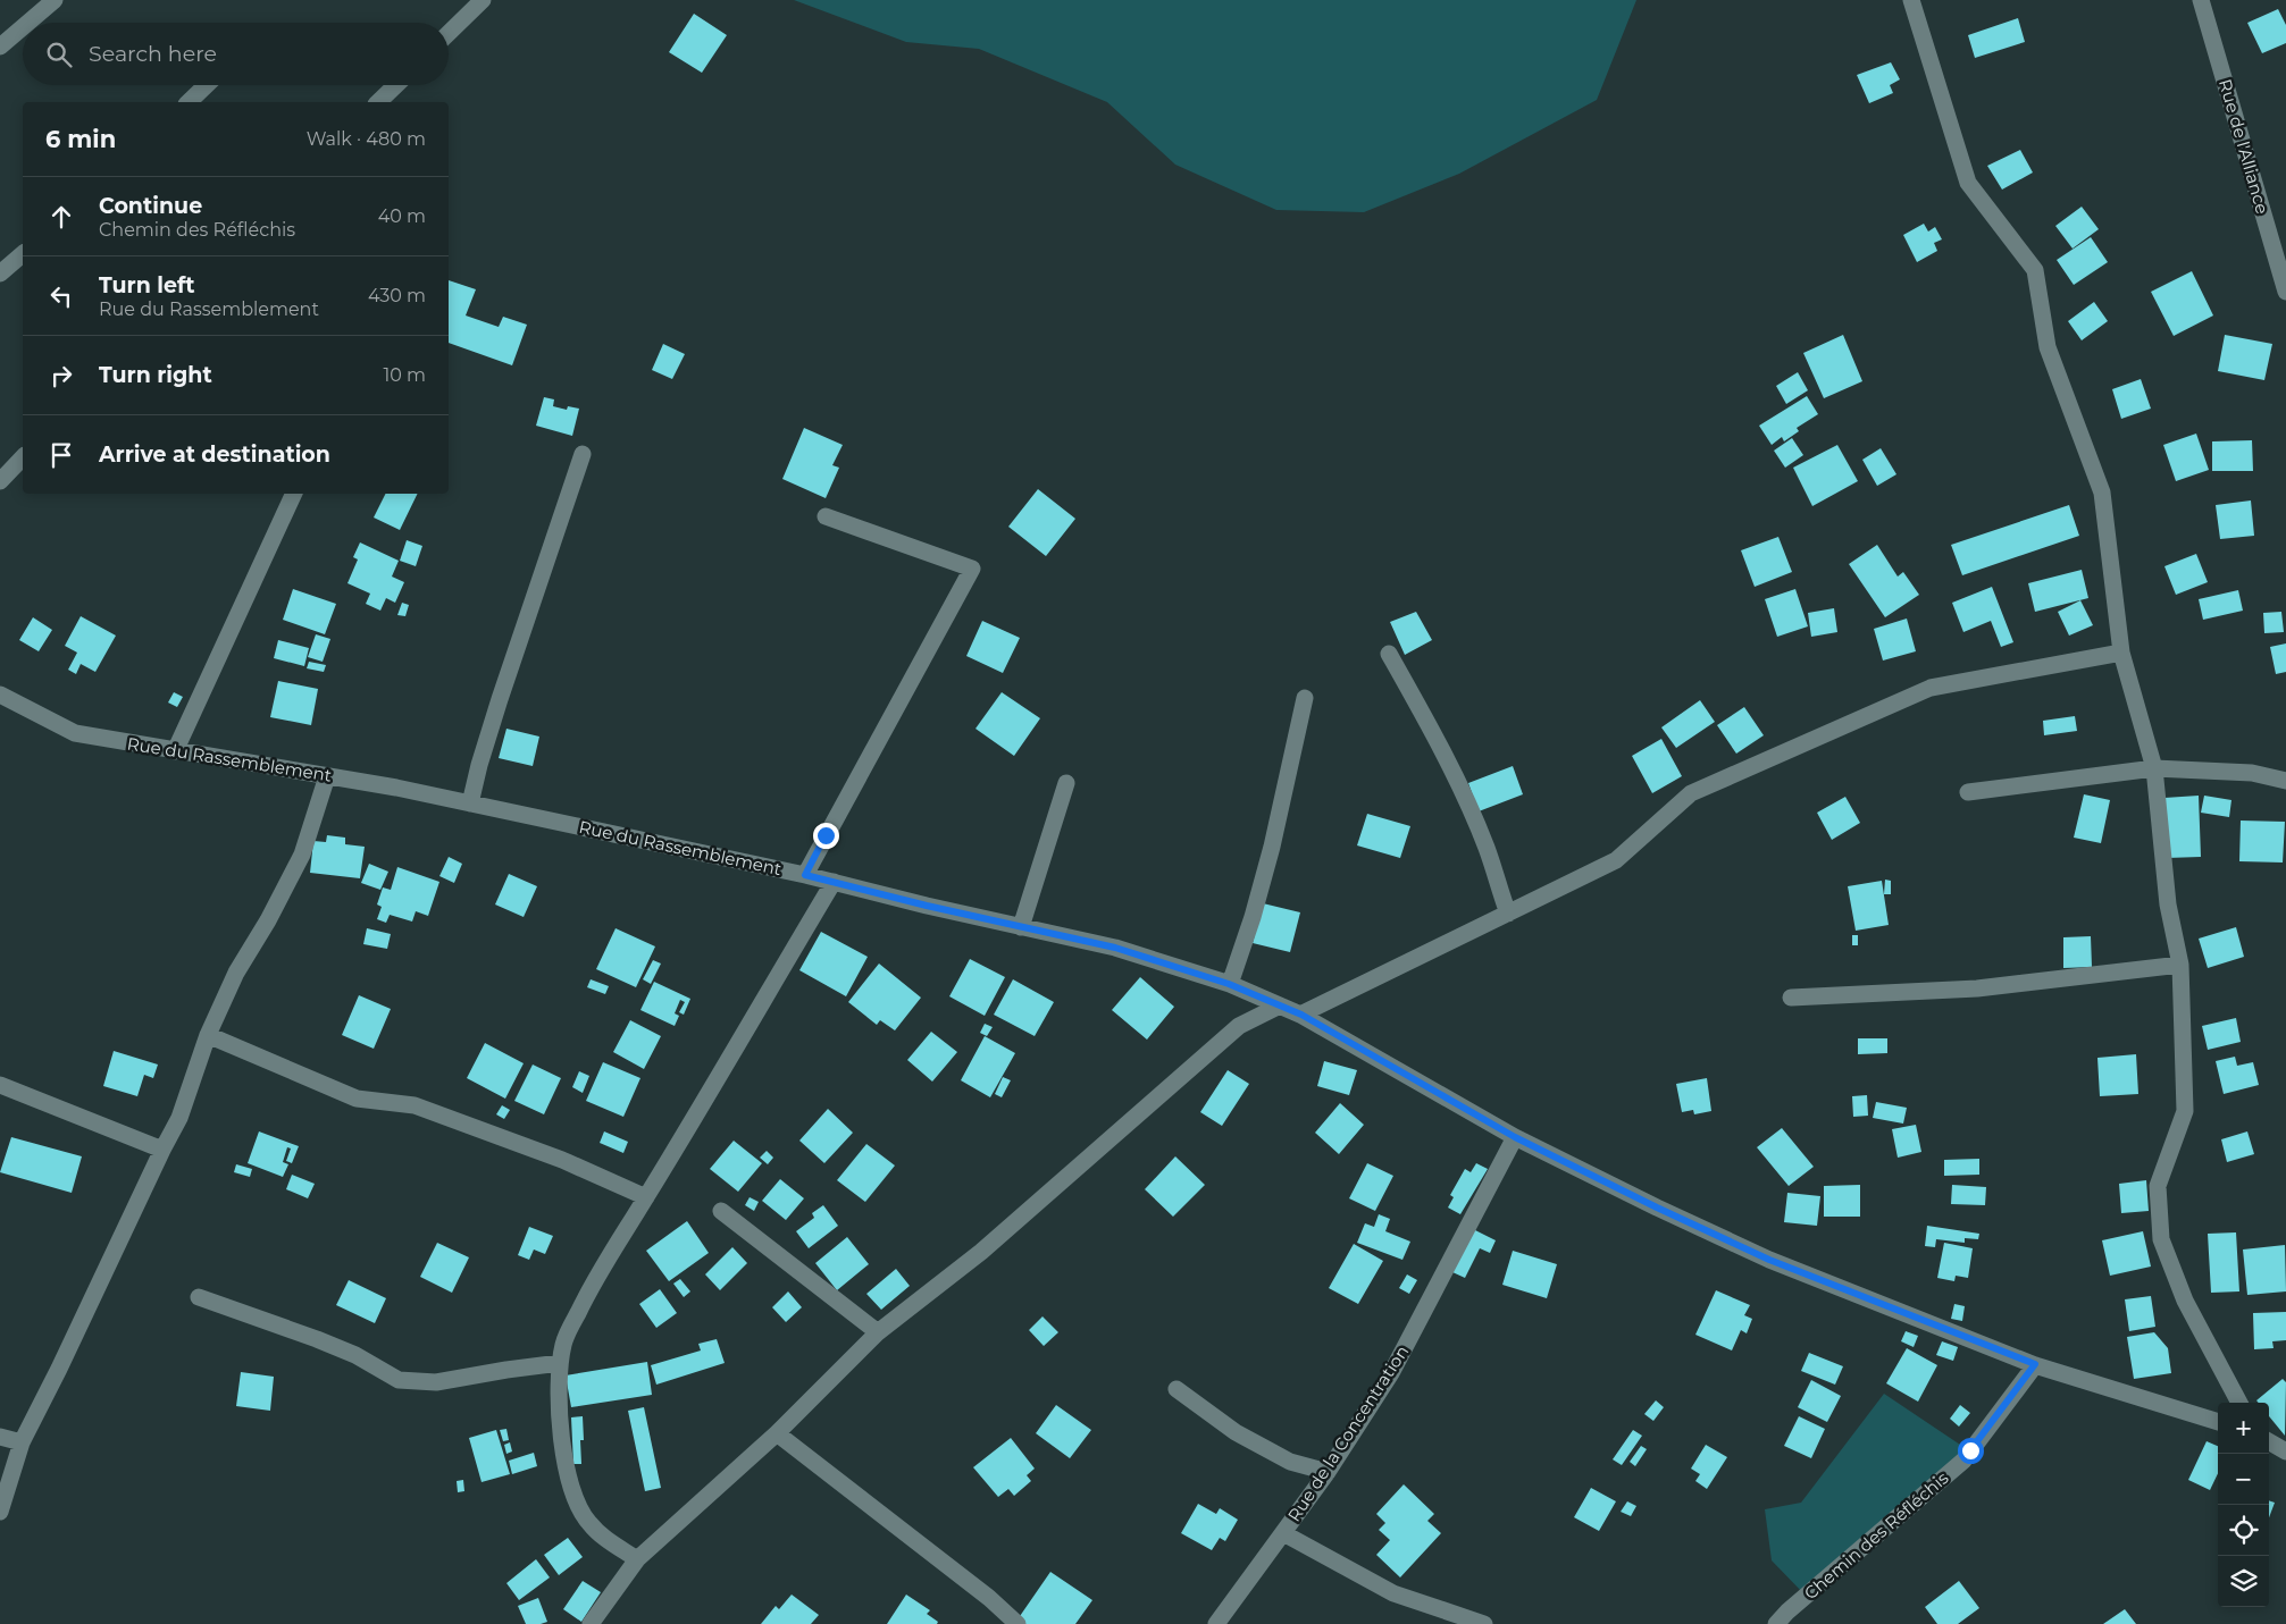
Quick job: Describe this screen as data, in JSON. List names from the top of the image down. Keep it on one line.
{"streets":{"street":["Rue de l'Alliance","Rue du Rassemblement","Rue de la Concentration","Chemin des Réfléchis"]},"crossings":[["Rue du Rassemblement","Rue de la Concentration"],["Rue du Rassemblement","Chemin des Réfléchis"]],"page":{"search":"Search here","heading":["6 min","Walk · 480 m"],"list":[["Continue","Chemin des Réfléchis","40 m"],["Turn left","Rue du Rassemblement","430 m"],["Turn right","10 m"],"Arrive at destination"],"map_buttons":["+","−"]}}
